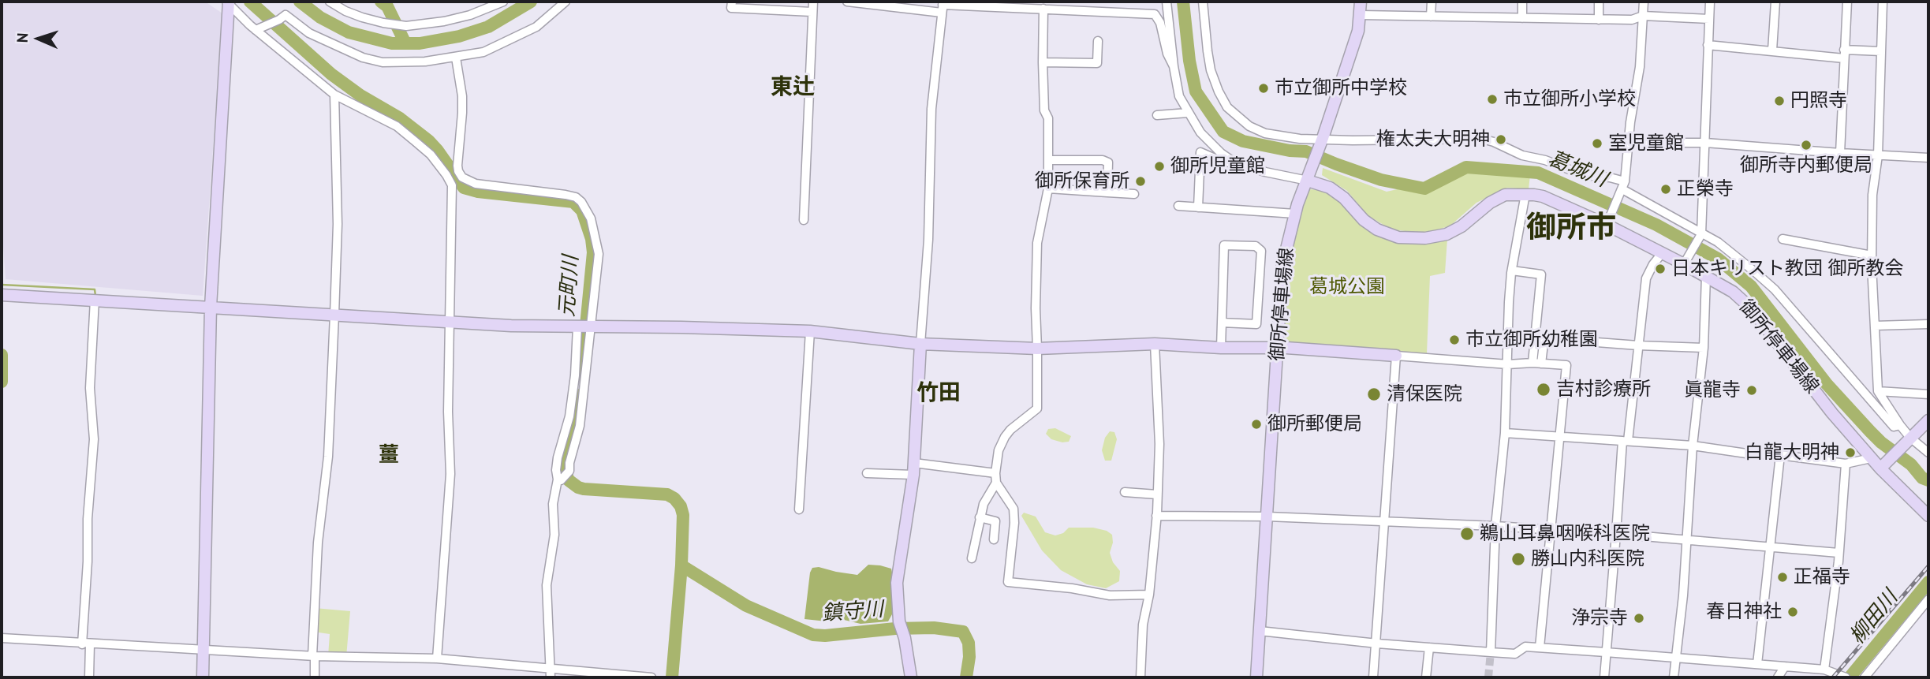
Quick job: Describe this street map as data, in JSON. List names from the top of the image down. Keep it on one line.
{"streets":{"street":["御所停車場線"]},"districts":["東辻","御所市","竹田","薑"],"water":["葛城川","元町川","鎮守川","柳田川"],"parks":["葛城公園"],"places":["市立御所中学校","市立御所小学校","円照寺","権太夫大明神","室児童館","御所寺内郵便局","御所児童館","御所保育所","正榮寺","日本キリスト教団 御所教会","市立御所幼稚園","吉村診療所","眞龍寺","清保医院","御所郵便局","白龍大明神","鵜山耳鼻咽喉科医院","勝山内科医院","正福寺","春日神社","浄宗寺"],"north":"left"}
